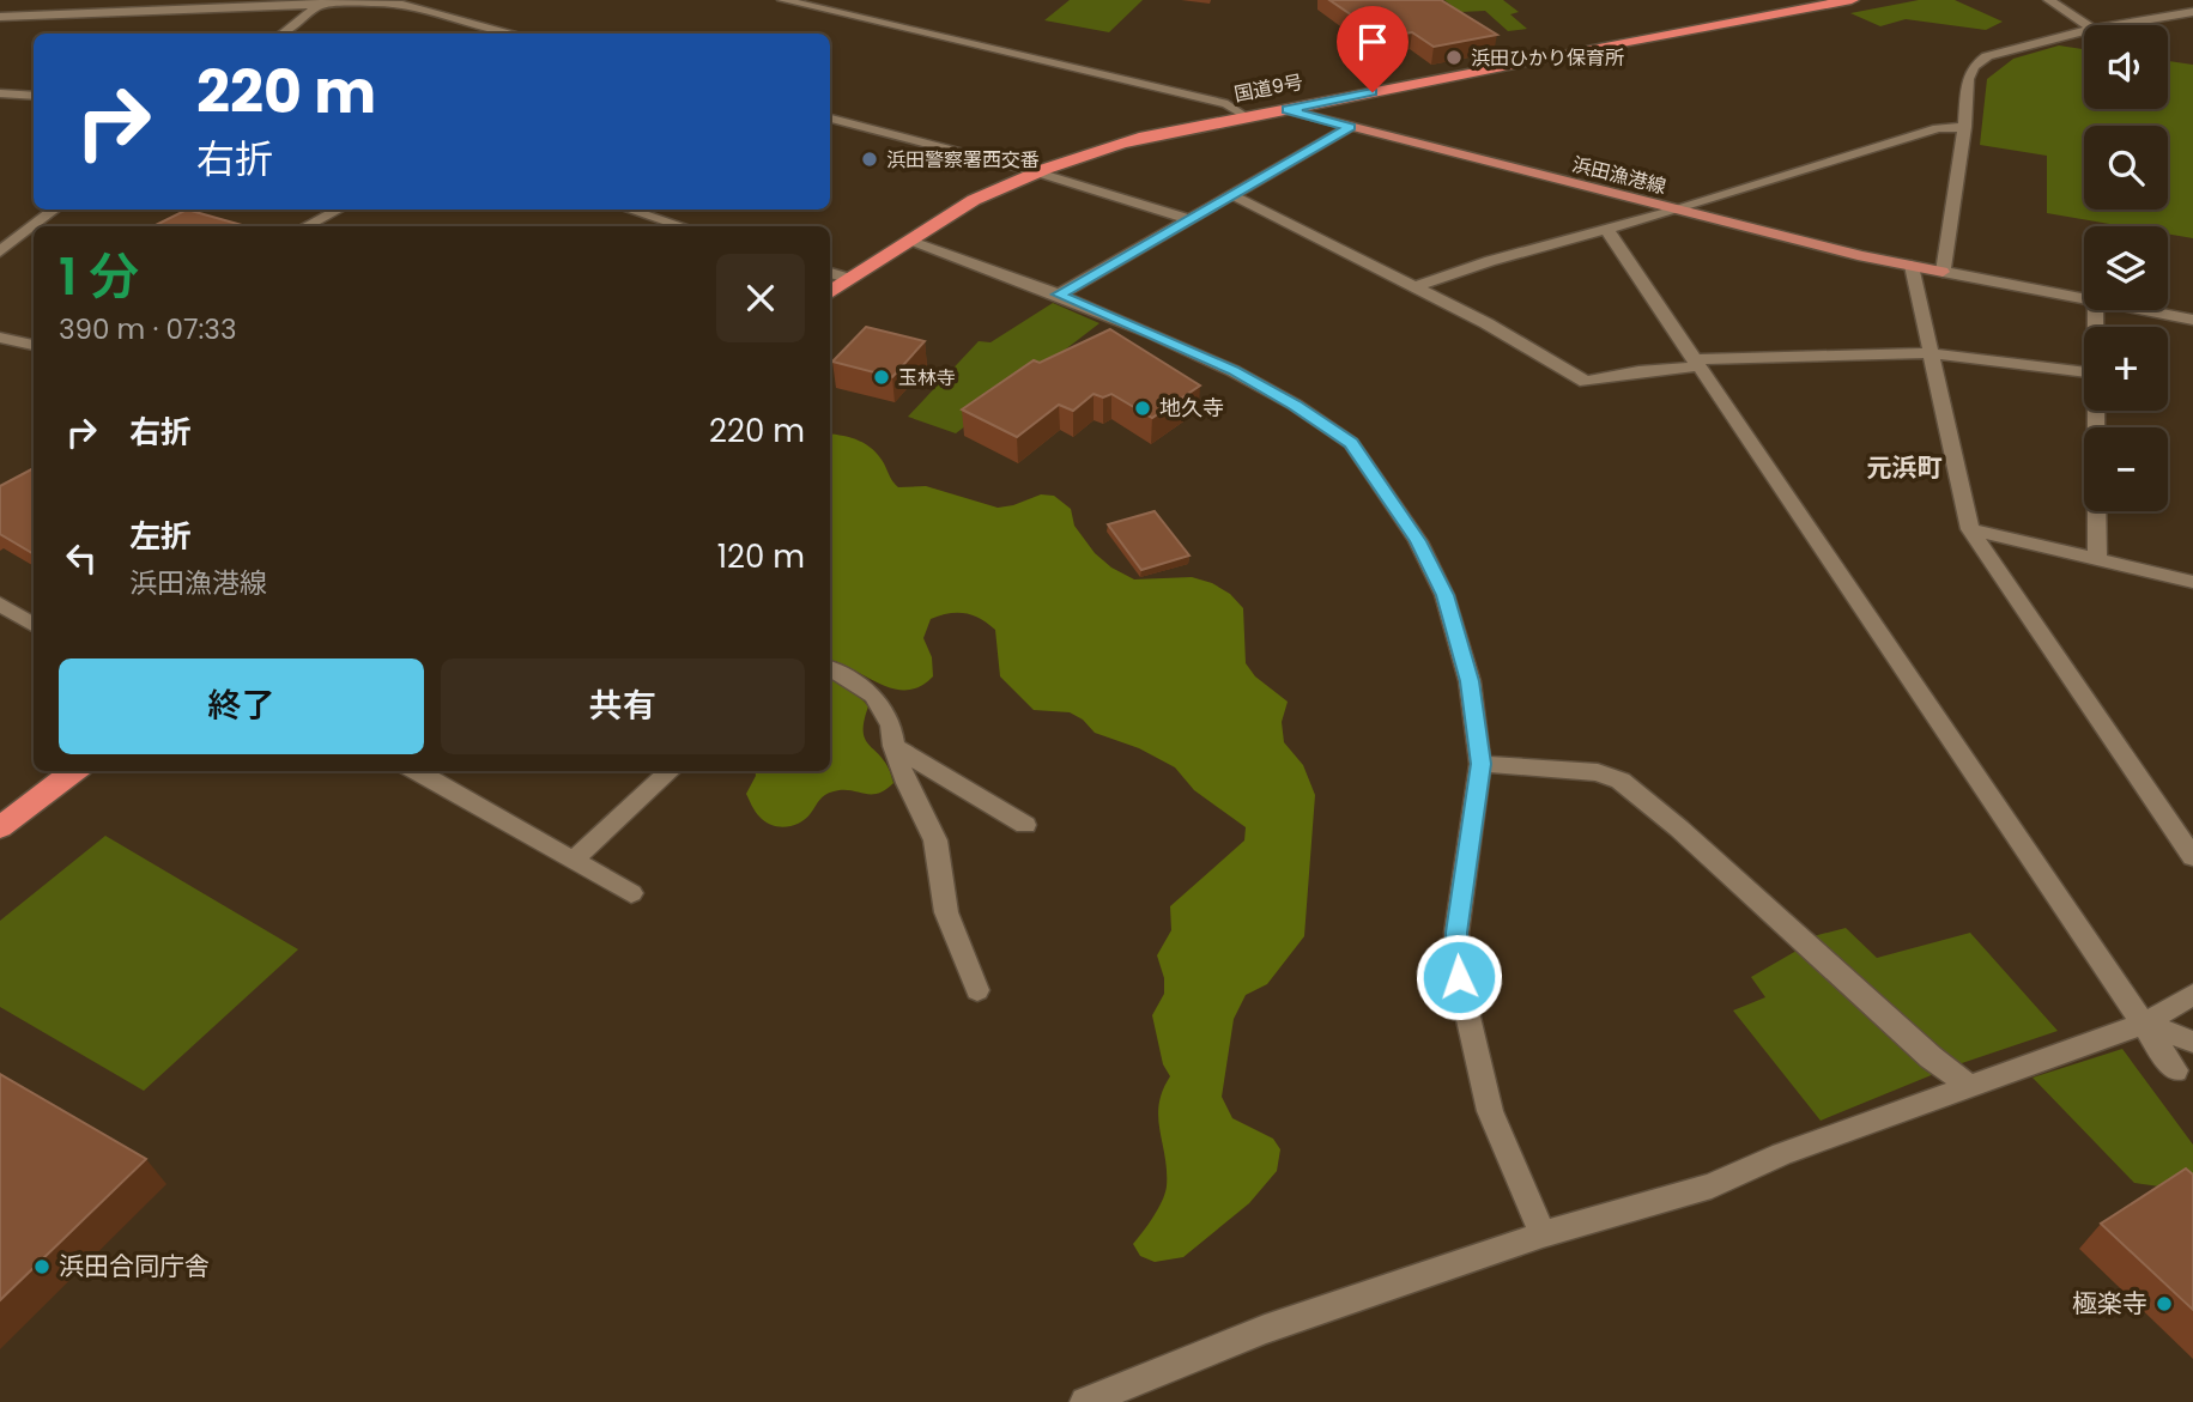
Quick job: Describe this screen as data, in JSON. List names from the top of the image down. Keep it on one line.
{"streets":{"highway":["国道9号"],"main road":["浜田漁港線"]},"crossings":[["国道9号","浜田漁港線"]],"districts":["元浜町"],"places":["浜田ひかり保育所","浜田警察署西交番","玉林寺","地久寺","浜田合同庁舎","極楽寺"],"page":{"map_buttons":["+","−"],"turn":["220 m","右折"],"heading":["1 分","390 m · 07:33"],"list":[{"name":"右折","value":"220 m"},{"name":"左折","note":"浜田漁港線","value":"120 m"}],"buttons":["終了","共有"]}}
